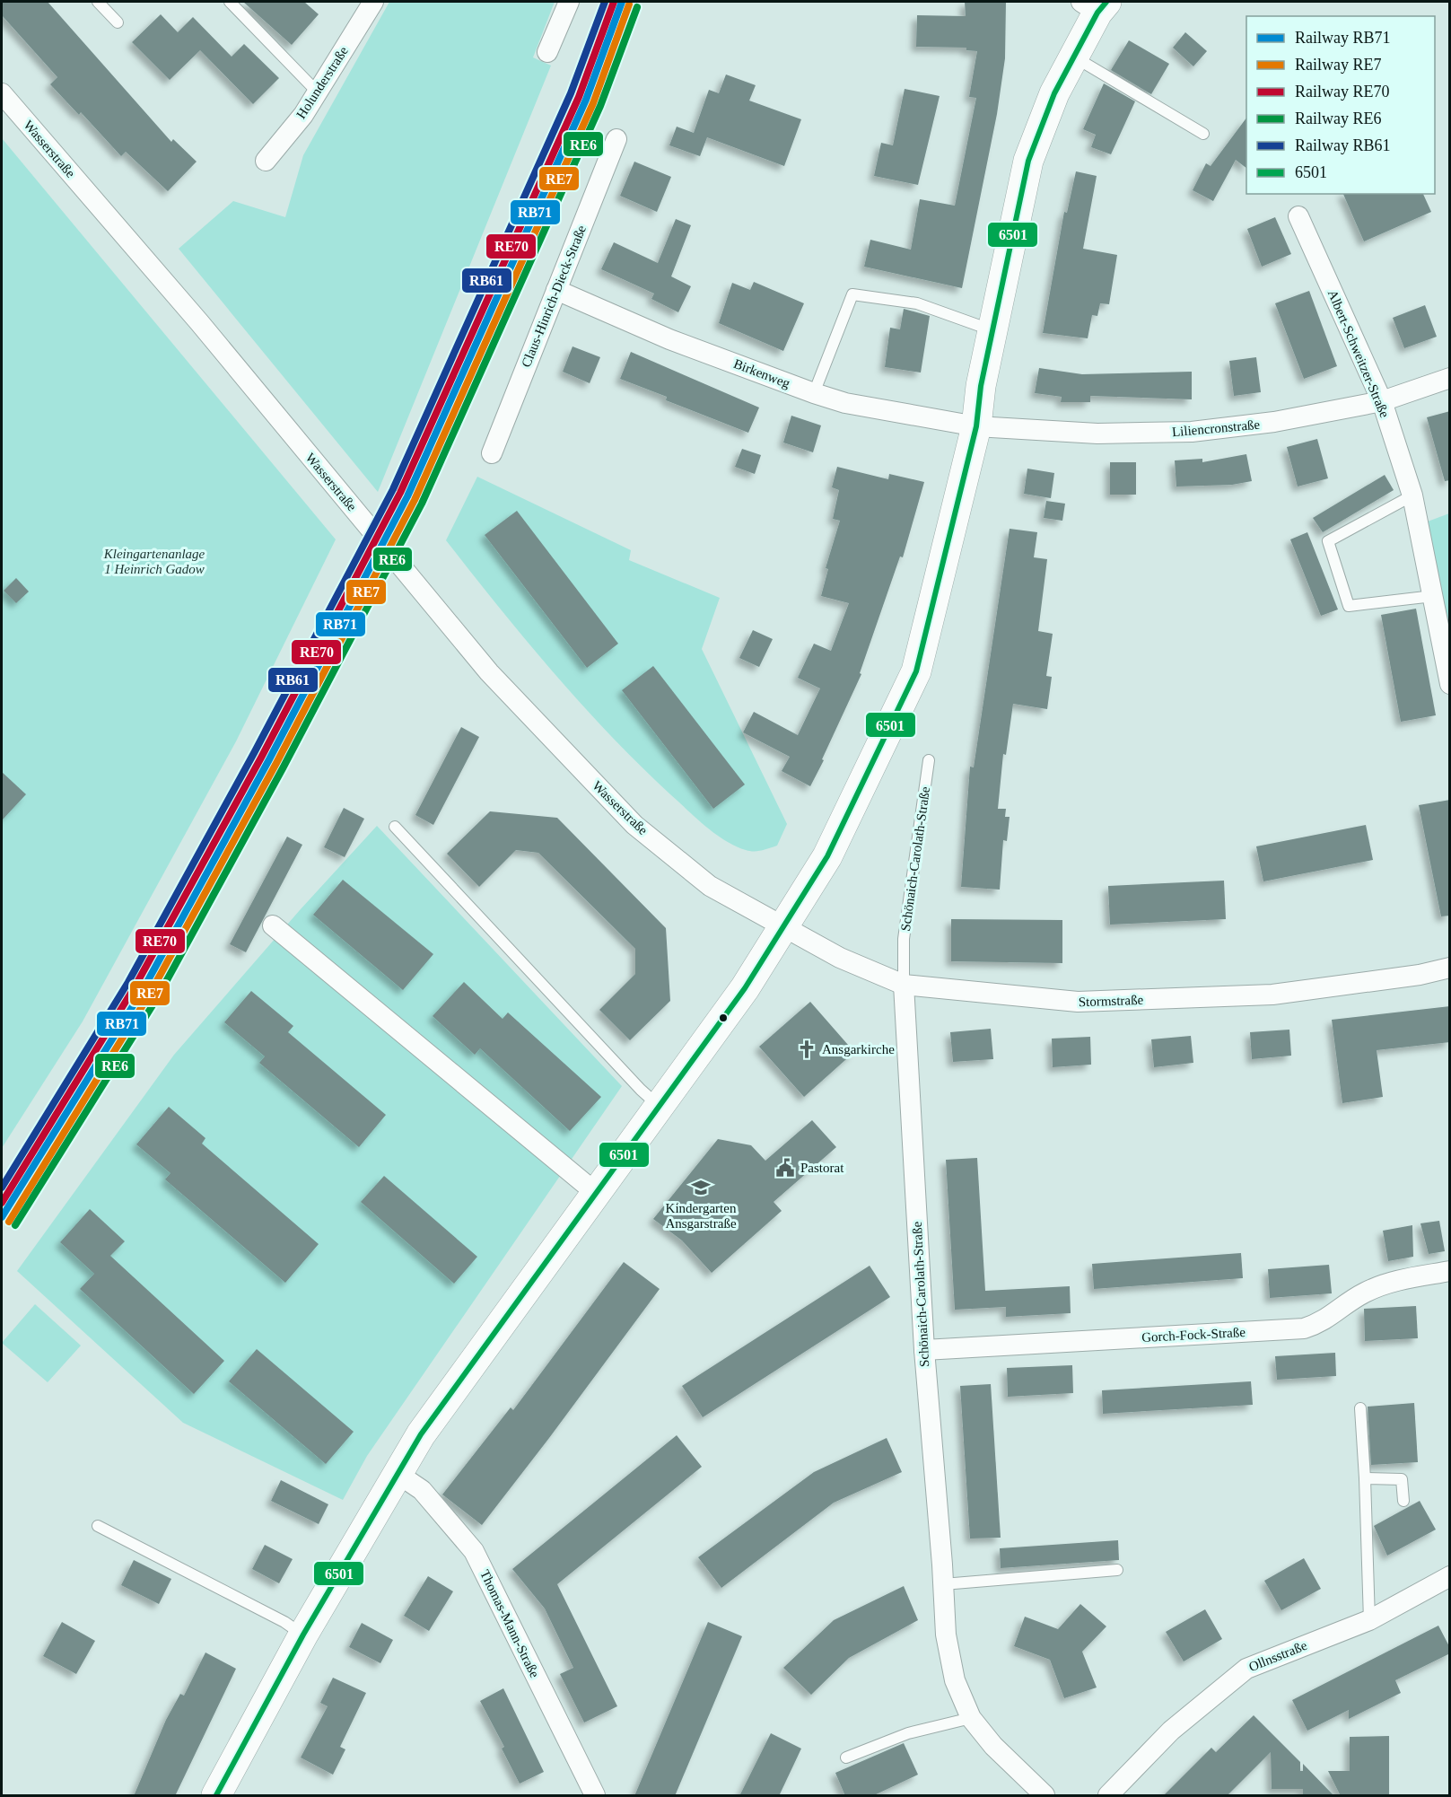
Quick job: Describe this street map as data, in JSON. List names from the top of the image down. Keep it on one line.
{"streets":{"street":["Holunderstraße","Wasserstraße","Claus-Hinrich-Dieck-Straße","Albert-Schweitzer-Straße","Birkenweg","Liliencronstraße","Schönaich-Carolath-Straße","Stormstraße","Gorch-Fock-Straße","Thomas-Mann-Straße","Ollnsstraße"]},"crossings":[["Wasserstraße","Stormstraße"],["Claus-Hinrich-Dieck-Straße","Birkenweg"],["Albert-Schweitzer-Straße","Liliencronstraße"],["Birkenweg","Liliencronstraße"],["Schönaich-Carolath-Straße","Stormstraße"],["Schönaich-Carolath-Straße","Gorch-Fock-Straße"]],"parks":["Kleingartenanlage 1 Heinrich Gadow"],"places":{"church":["Ansgarkirche"],"public building":["Pastorat"],"school or university":["Kindergarten Ansgarstraße"]},"lines":["rail line RB71","rail line RE70","rail line RB61","transit line 6501","rail line RE7","rail line RE6"],"legend":["Railway RB71","Railway RE7","Railway RE70","Railway RE6","Railway RB61","6501"]}
